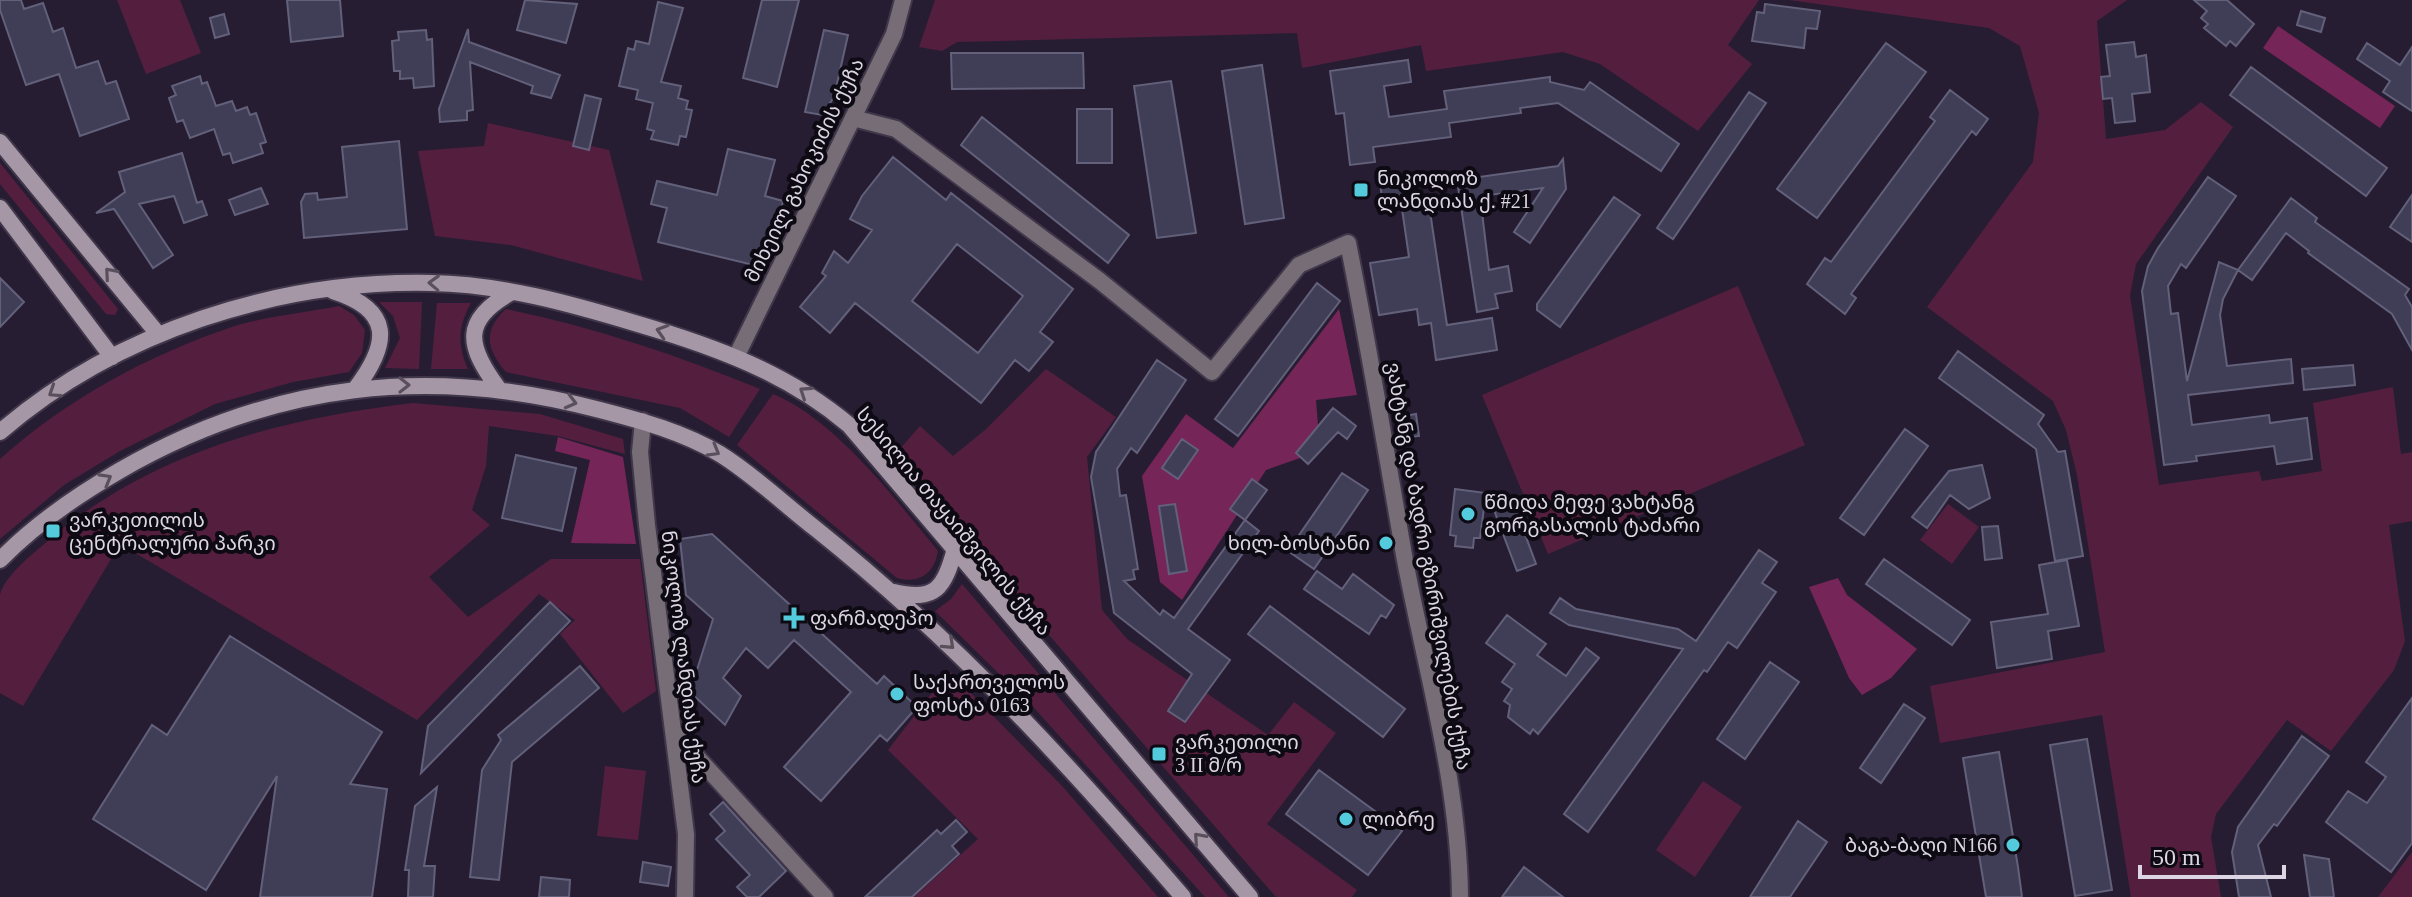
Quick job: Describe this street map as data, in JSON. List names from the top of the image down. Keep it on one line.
{"streets":{"main road":["სესილია თაყაიშვილის ქუჩა"],"street":["მიხეილ გახოკიძის ქუჩა","ვახტანგ და ბადრი გზირიშვილების ქუჩა","ნიკოლოზ ლანდიას ქუჩა"]},"crossings":[["მიხეილ გახოკიძის ქუჩა","სესილია თაყაიშვილის ქუჩა"],["მიხეილ გახოკიძის ქუჩა","ვახტანგ და ბადრი გზირიშვილების ქუჩა"]],"places":{"transit":["ნიკოლოზ ლანდიას ქ. #21","ვარკეთილის ცენტრალური პარკი","ვარკეთილი 3 II მ/რ"],"other":["წმიდა მეფე ვახტანგ გორგასალის ტაძარი","ხილ-ბოსტანი","საქართველოს ფოსტა 0163","ლიბრე","ბაგა-ბაღი N166"],"health":["ფარმადეპო"]},"scale_bar":"50 m"}
